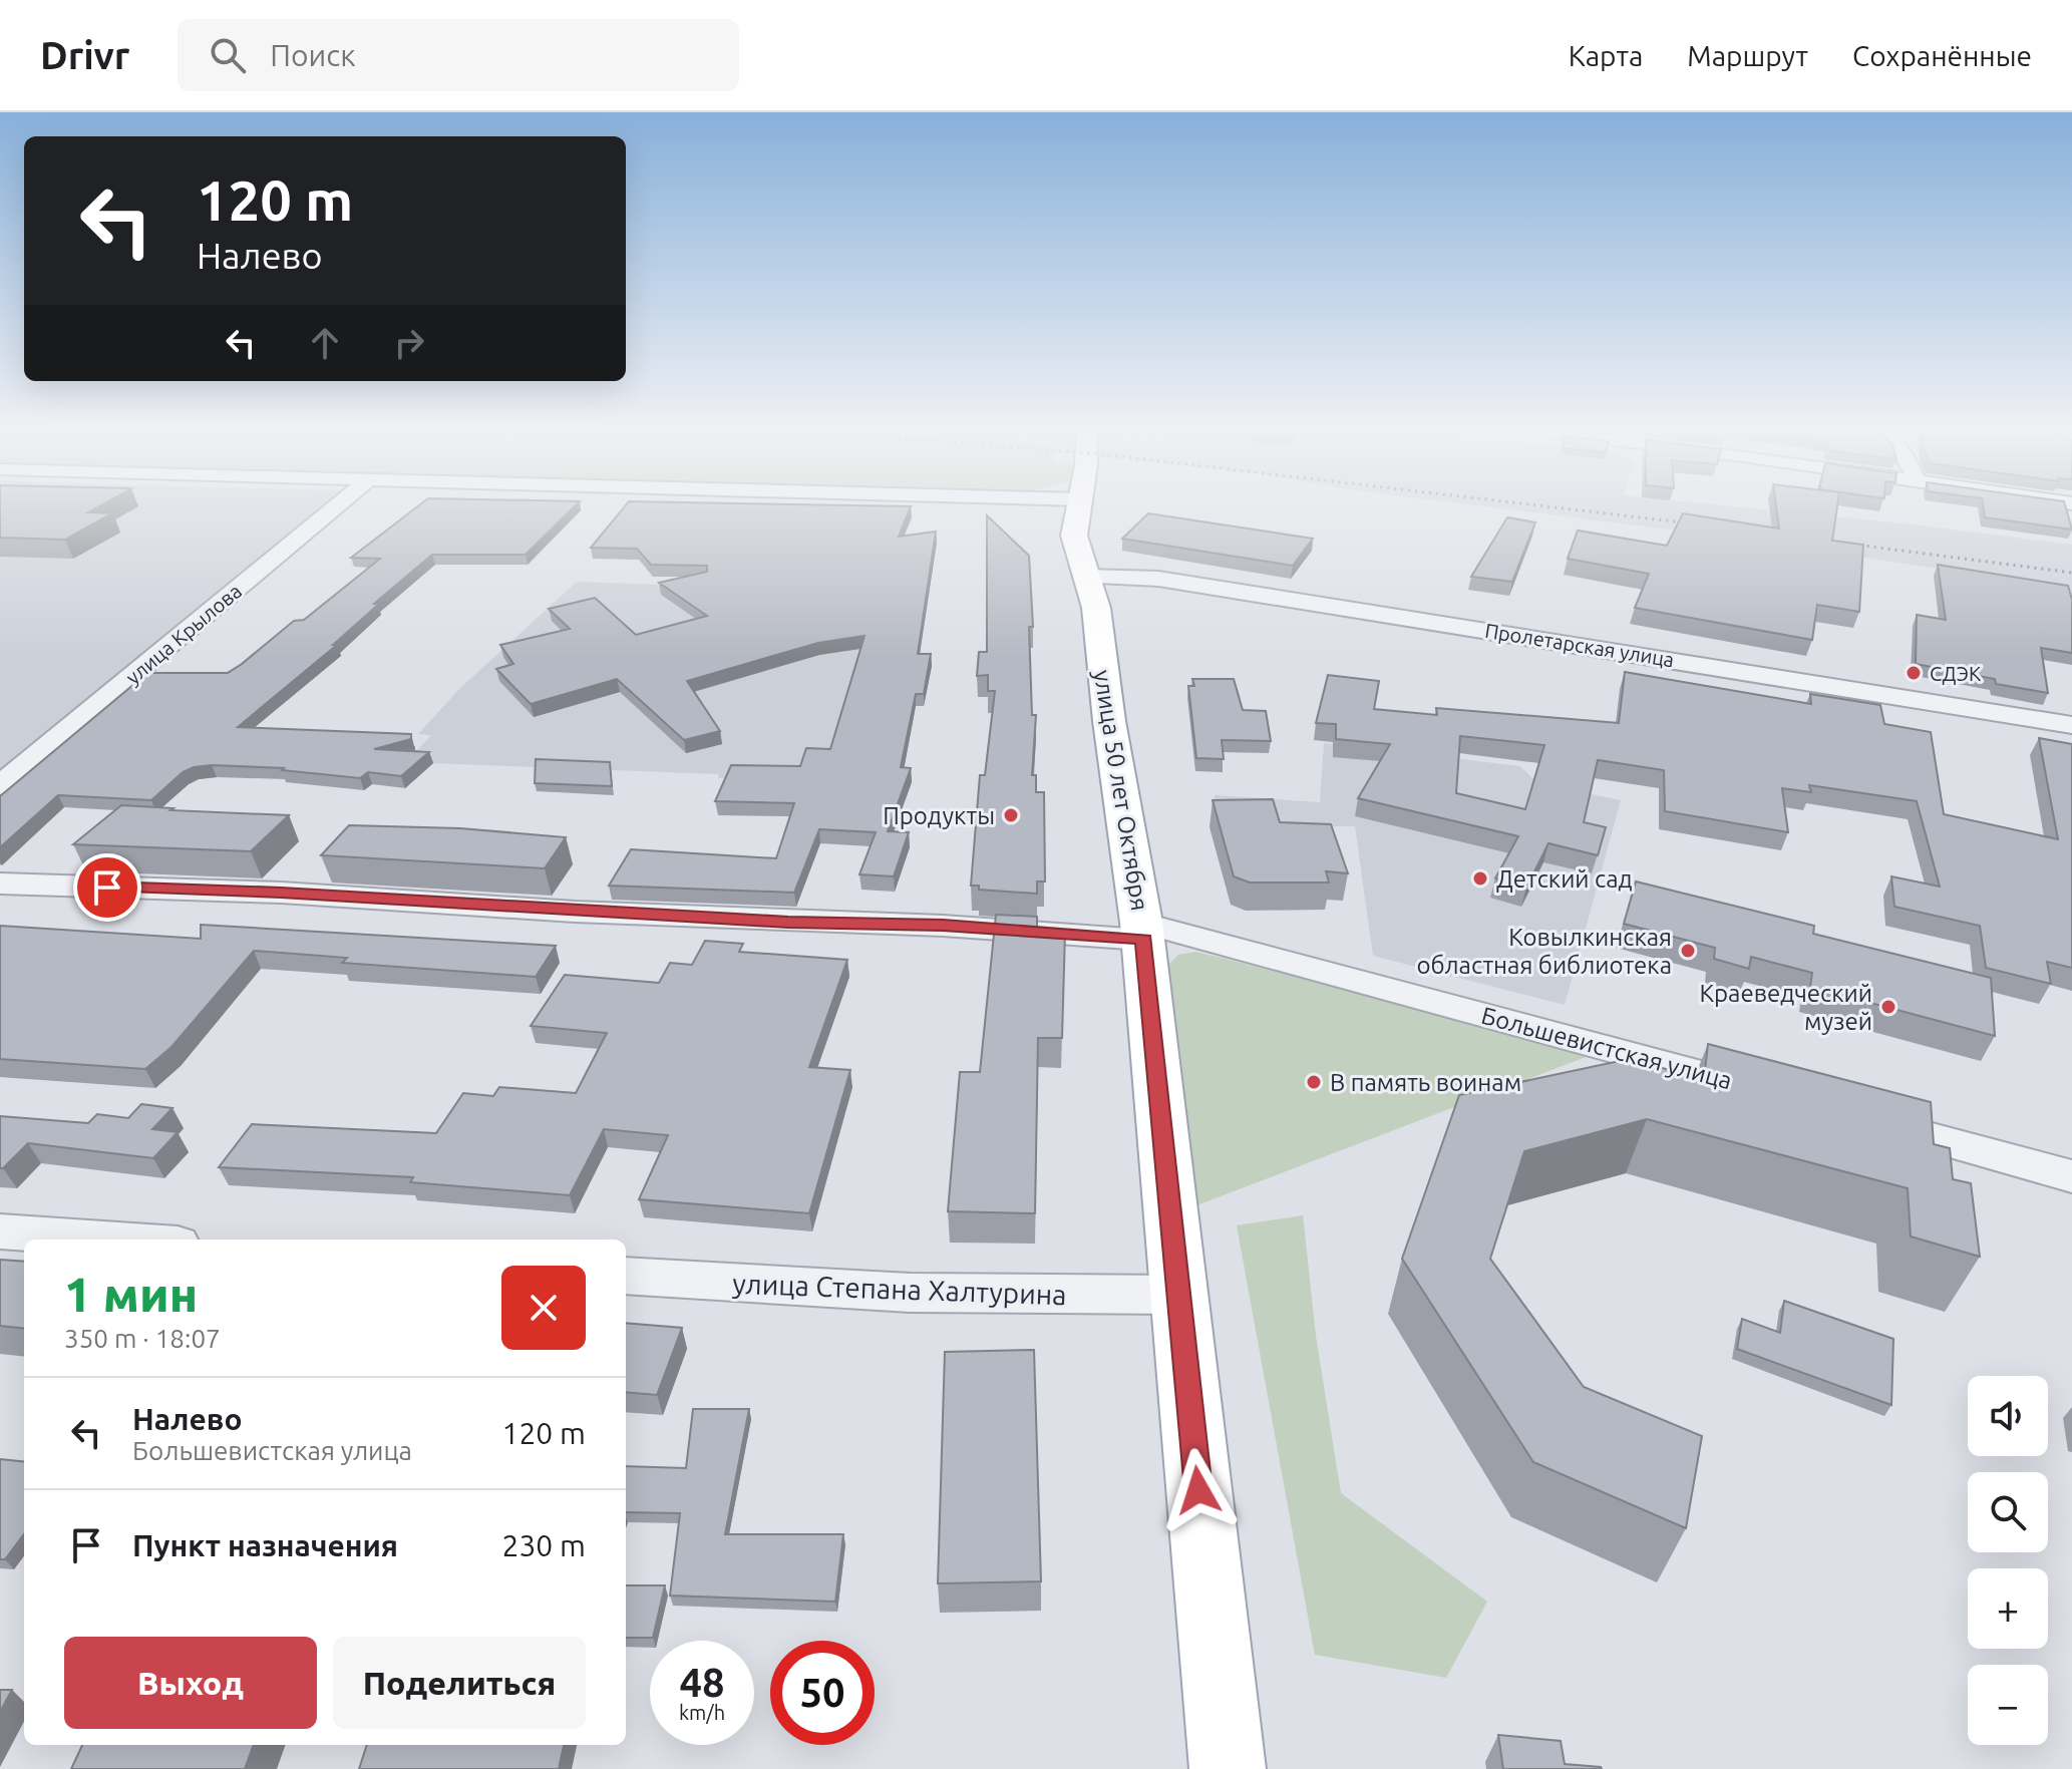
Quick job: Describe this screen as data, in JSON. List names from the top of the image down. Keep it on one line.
{"streets":{"main road":["улица 50 лет Октября"],"street":["улица Крылова","Пролетарская улица","Большевистская улица","улица Степана Халтурина"]},"crossings":[["Пролетарская улица","улица 50 лет Октября"],["улица 50 лет Октября","Большевистская улица"],["улица 50 лет Октября","улица Степана Халтурина"]],"places":["СДЭК","Продукты","Детский сад","Ковылкинская областная библиотека","Краеведческий музей","В память воинам"],"page":{"header":"Drivr","search":"Поиск","nav":["Карта","Маршрут","Сохранённые"],"turn":["120 m","Налево"],"heading":["1 мин","350 m · 18:07"],"map_buttons":["+","−"],"list":[{"name":"Налево","note":"Большевистская улица","value":"120 m"},{"name":"Пункт назначения","value":"230 m"}],"buttons":["Выход","Поделиться"],"speed":"48 km/h","limit":"50"}}
